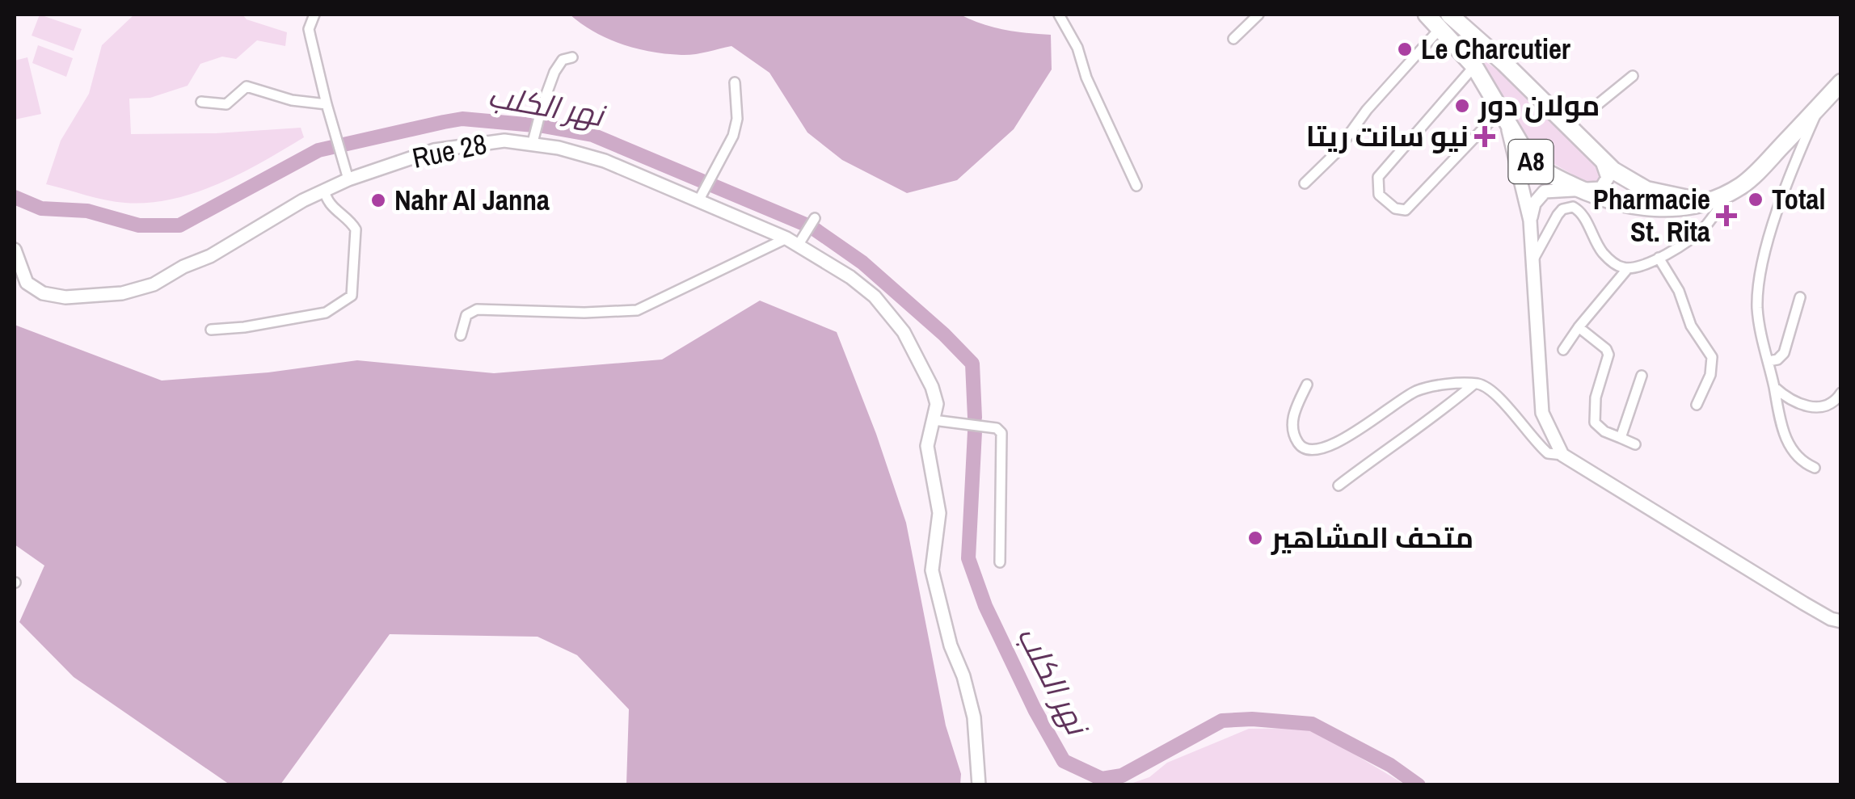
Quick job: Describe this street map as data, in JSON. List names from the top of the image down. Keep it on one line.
{"streets":{"highway":["A8"],"street":["Rue 28"]},"water":["نهر الكلب"],"places":{"other":["Le Charcutier","مولان دور","Total","Nahr Al Janna","متحف المشاهير"],"health":["نيو سانت ريتا","Pharmacie St. Rita"]}}
